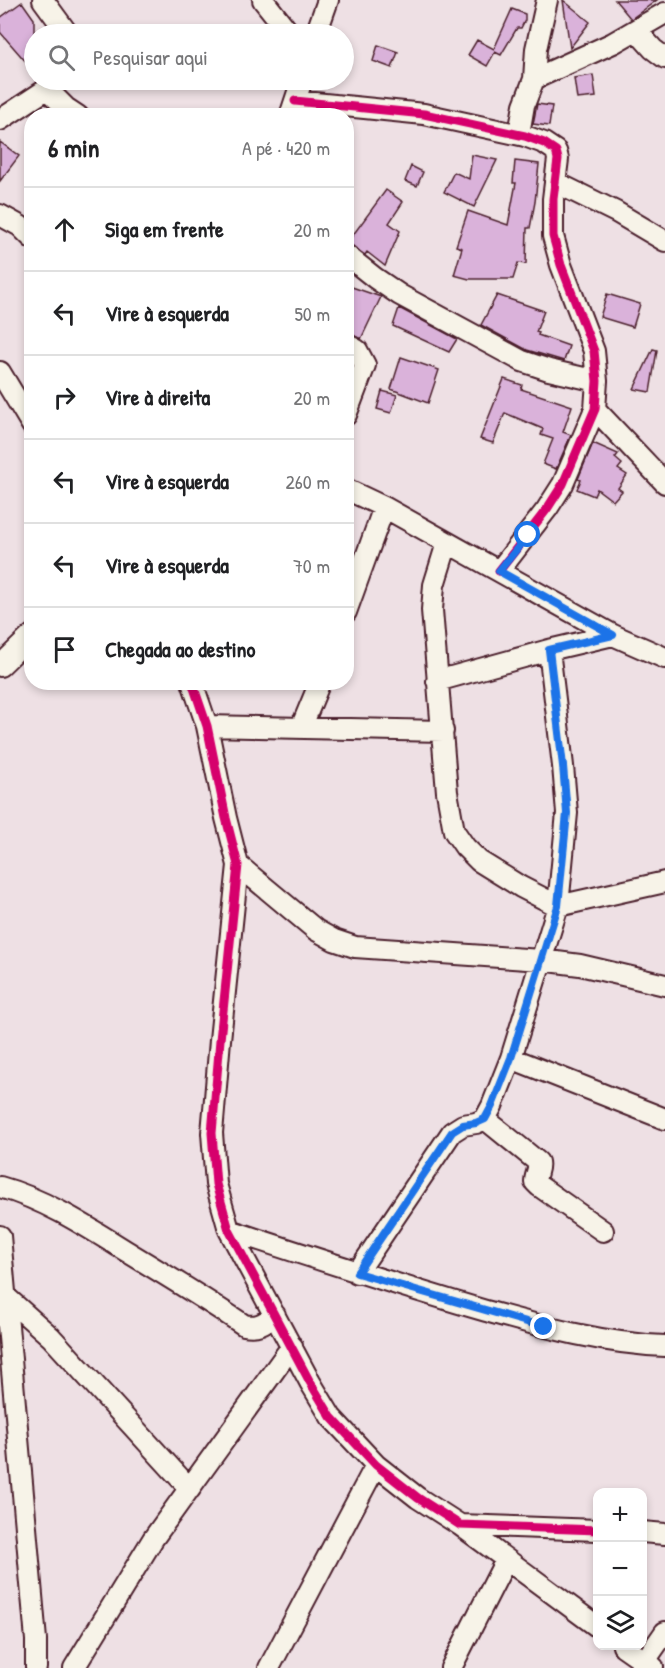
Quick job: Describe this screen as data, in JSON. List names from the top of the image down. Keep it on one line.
{"page":{"search":"Pesquisar aqui","heading":["6 min","A pé · 420 m"],"list":[["Siga em frente","20 m"],["Vire à esquerda","50 m"],["Vire à direita","20 m"],["Vire à esquerda","260 m"],["Vire à esquerda","70 m"],"Chegada ao destino"],"map_buttons":["+","−"]}}
